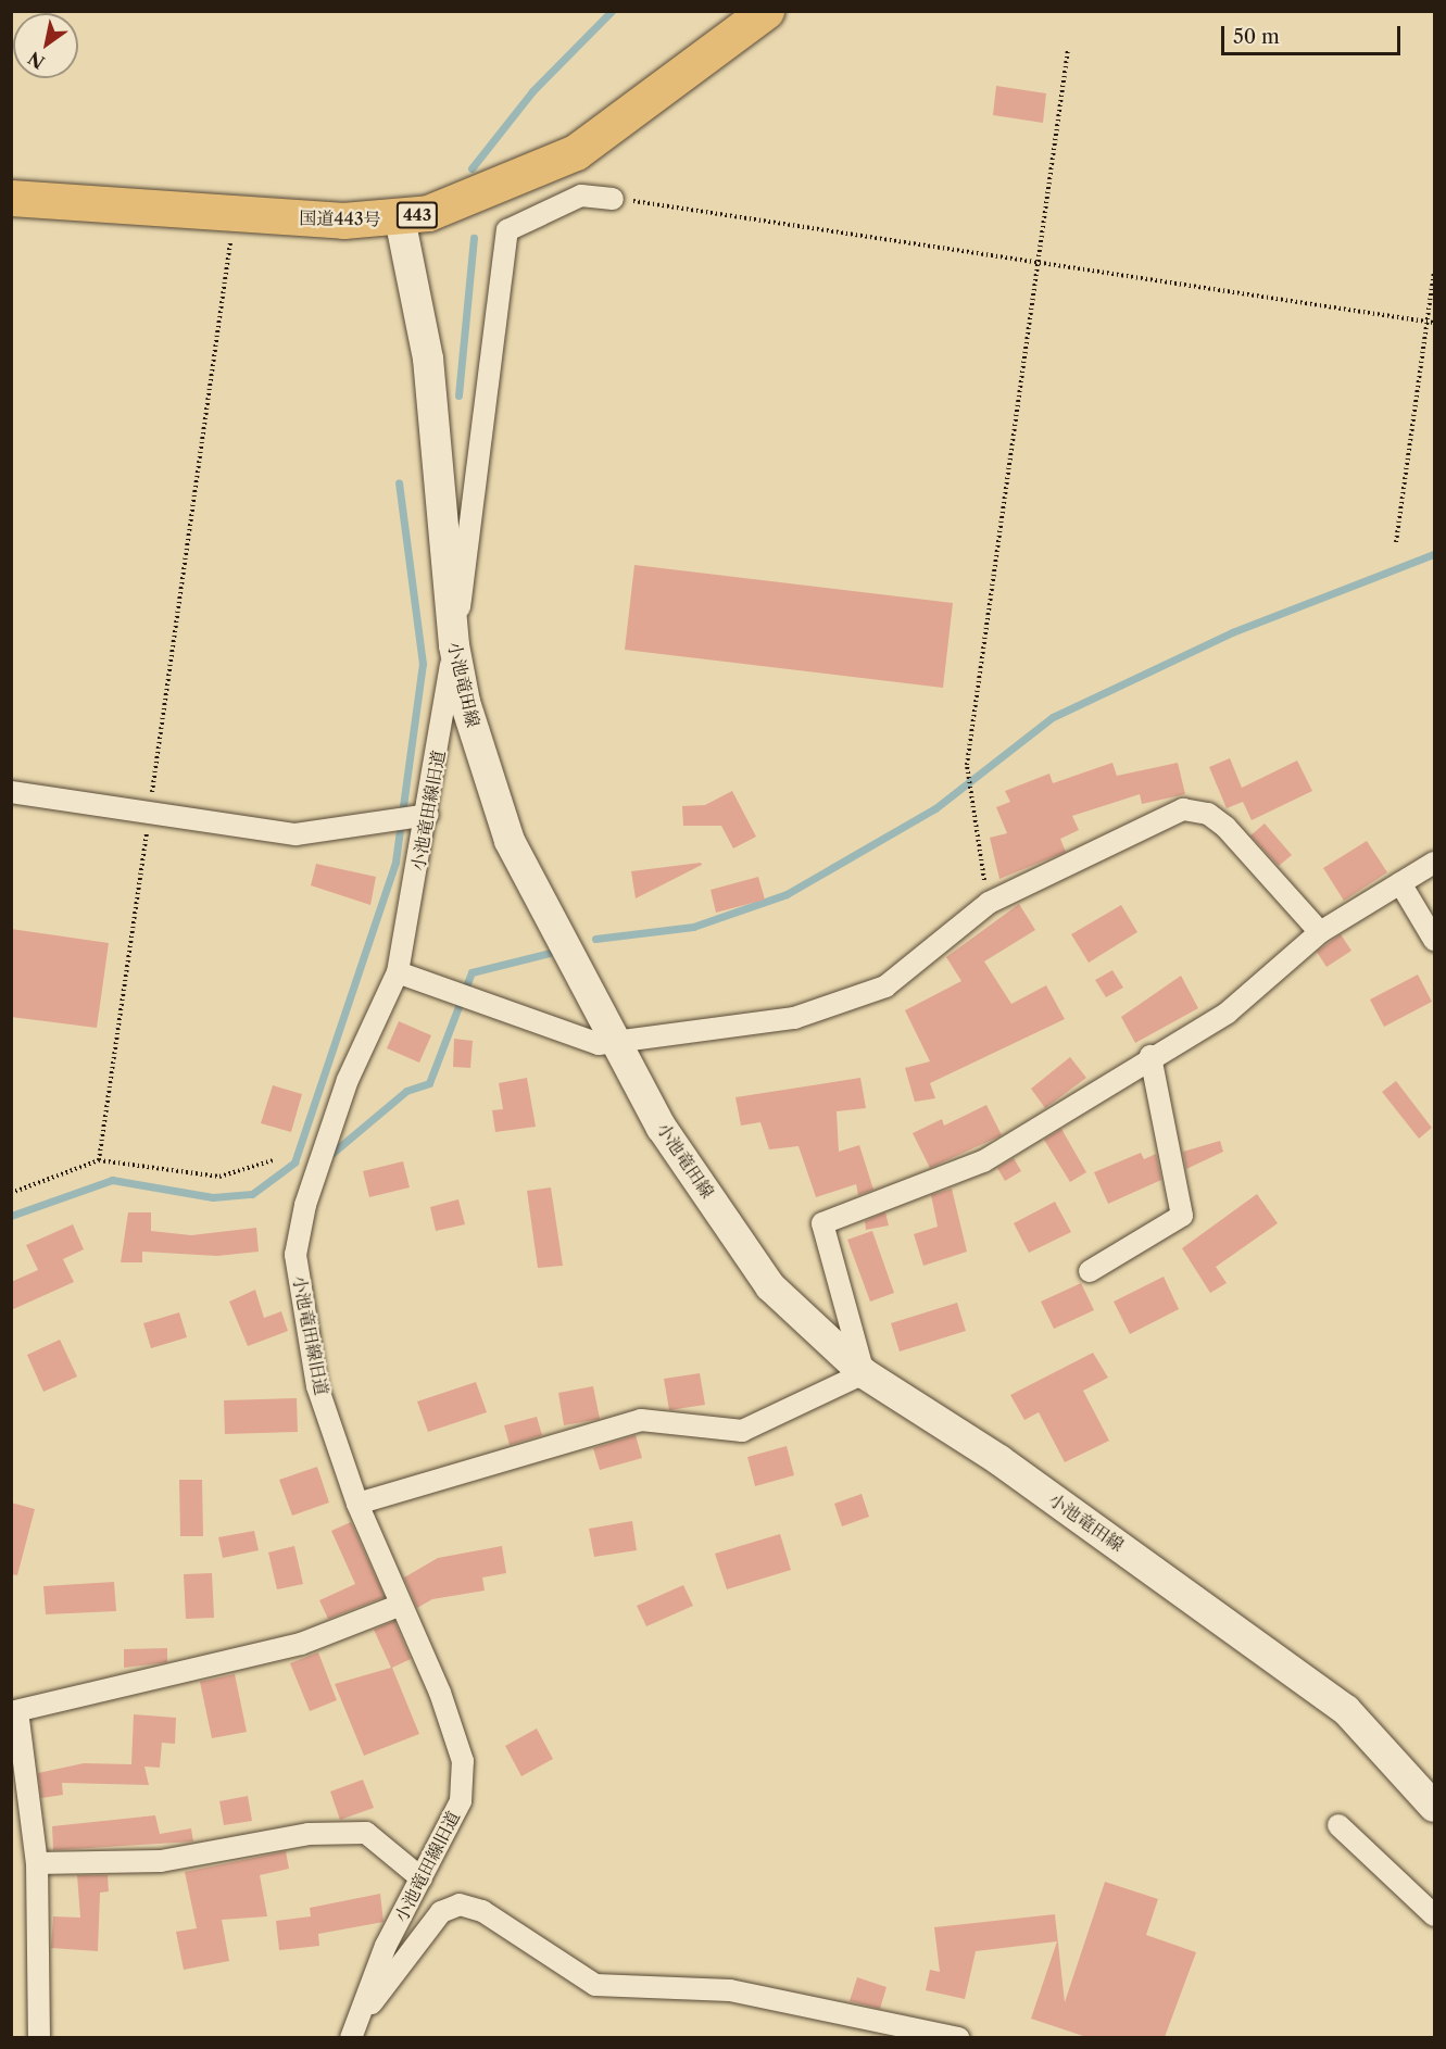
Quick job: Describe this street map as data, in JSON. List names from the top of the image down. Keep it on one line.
{"streets":{"highway":["443","国道443号"],"main road":["小池竜田線"],"street":["小池竜田線旧道"]},"crossings":[["国道443号","小池竜田線"],["小池竜田線","小池竜田線旧道"]],"scale_bar":"50 m","north":"bottom left"}
